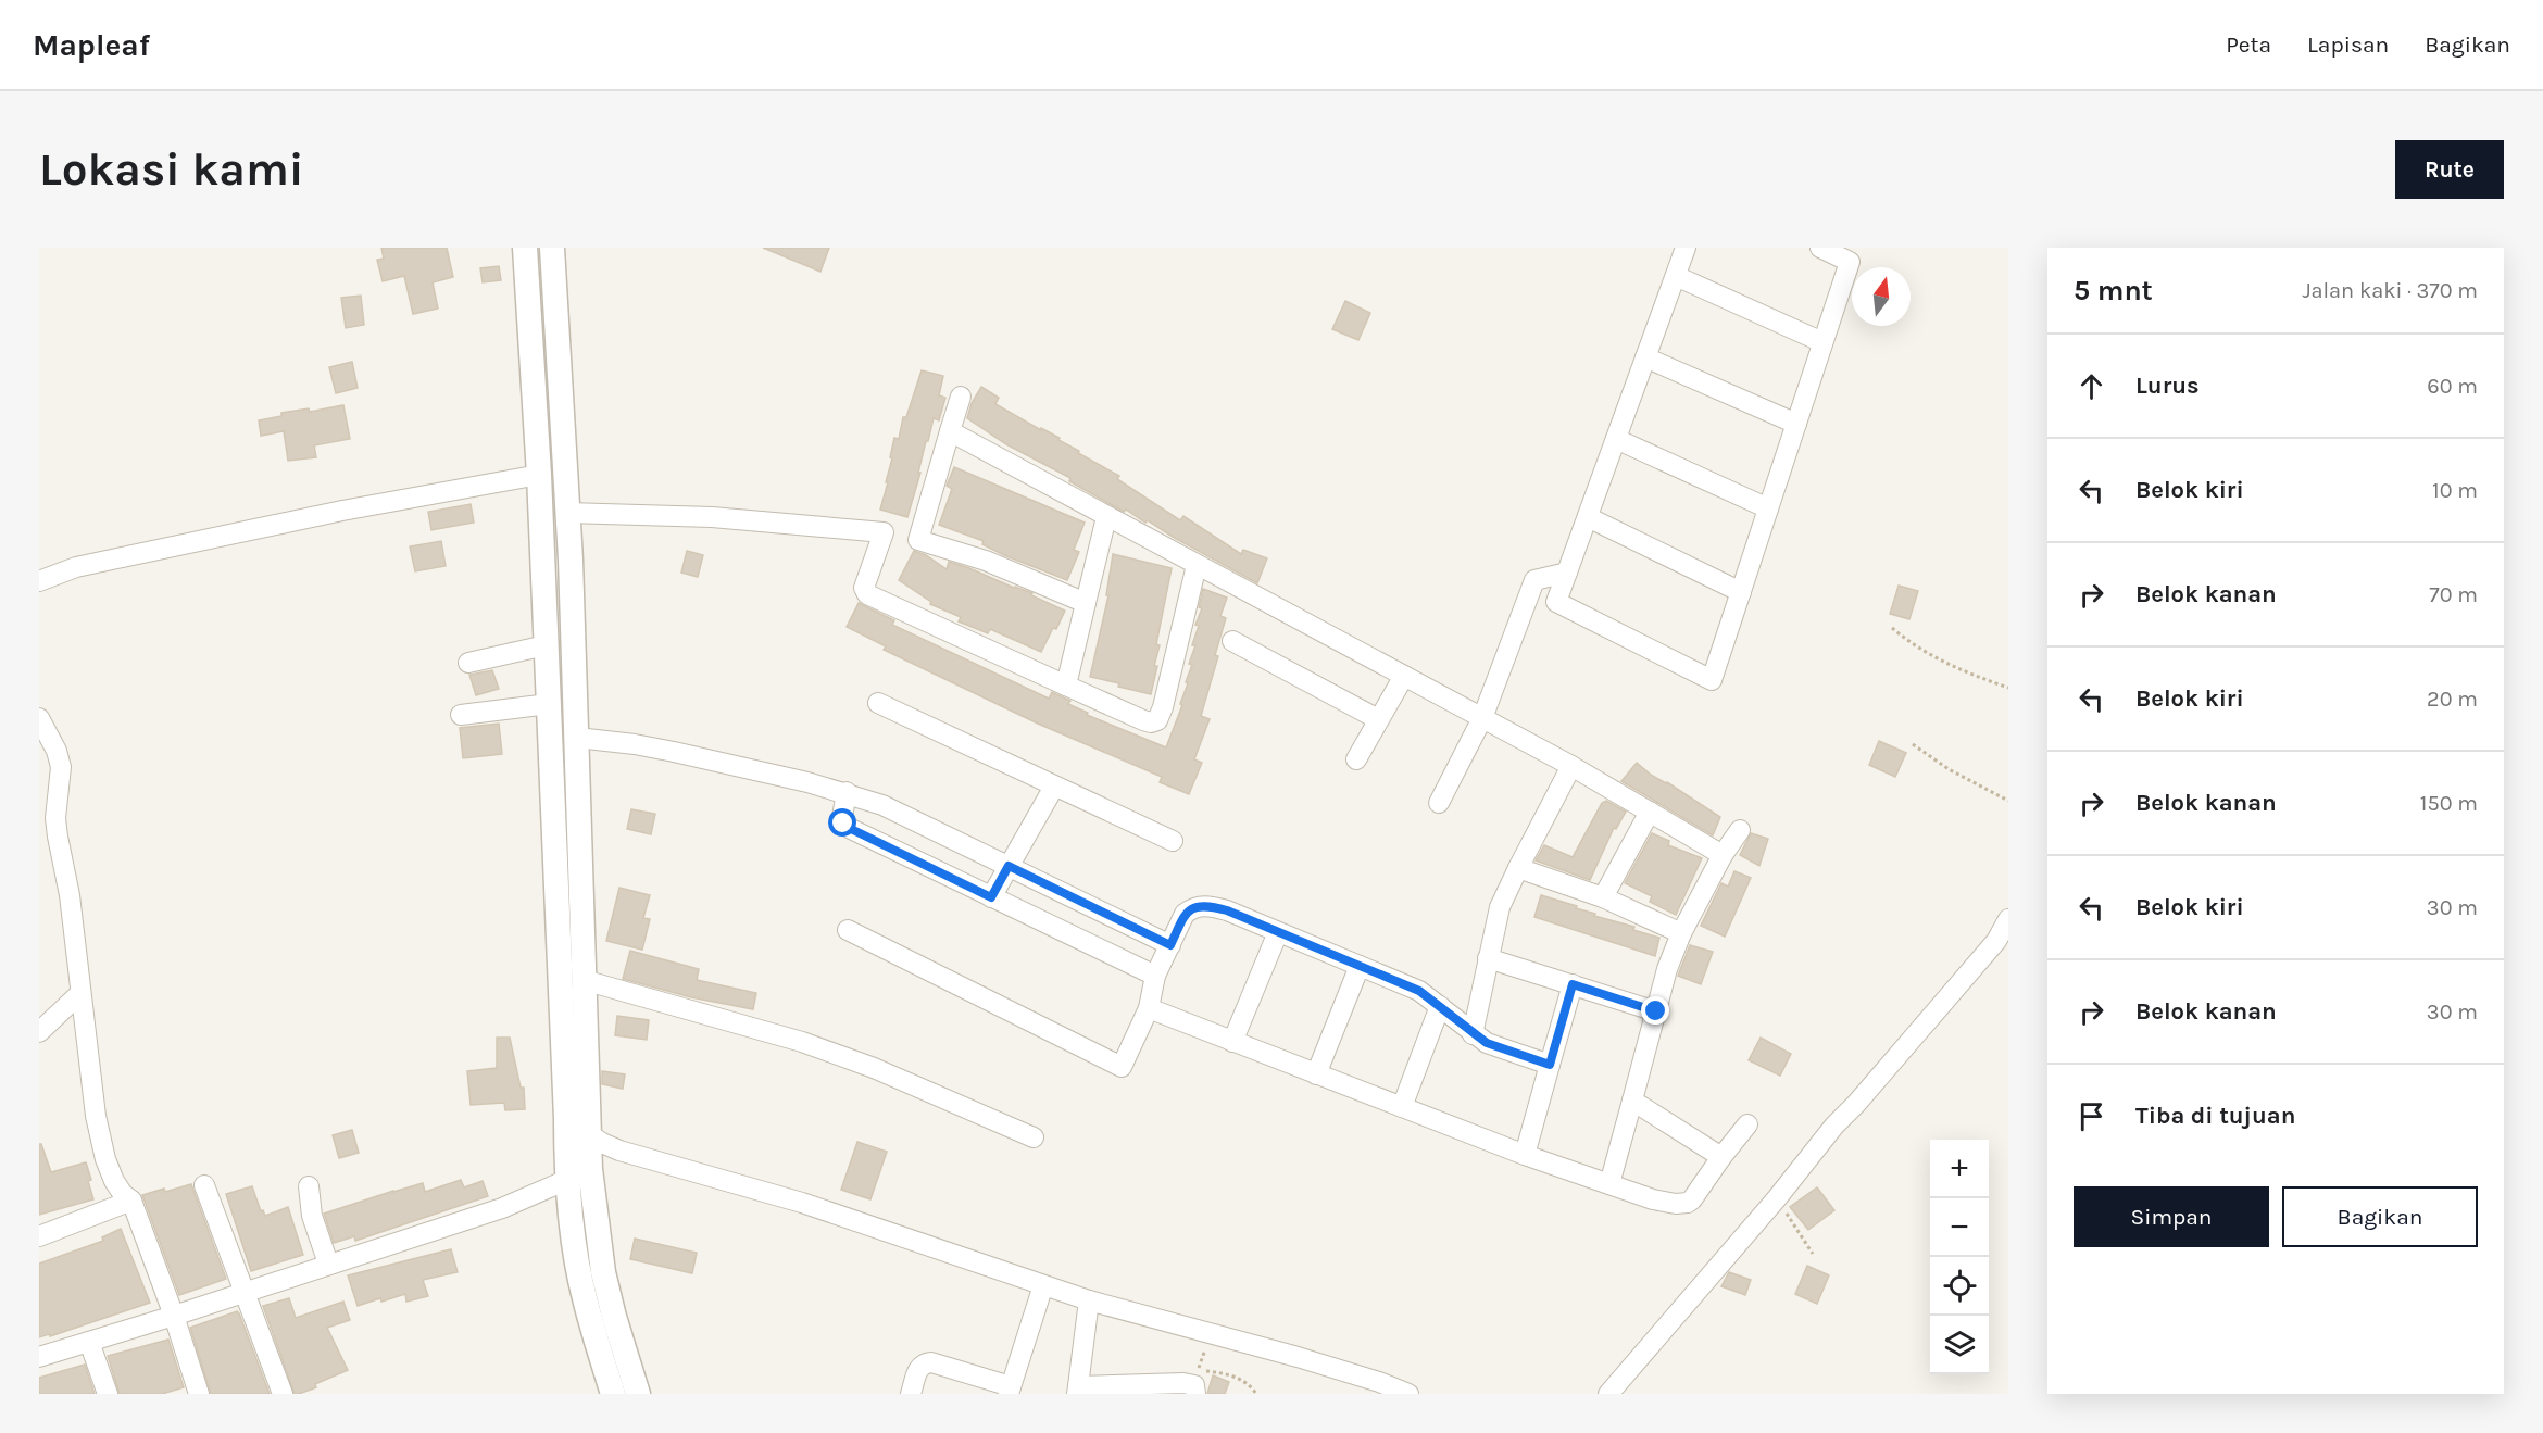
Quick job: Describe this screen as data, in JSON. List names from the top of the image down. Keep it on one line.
{"north":"top","page":{"header":"Mapleaf","nav":["Peta","Lapisan","Bagikan"],"buttons":["Rute",["Simpan","Bagikan"]],"title":"Lokasi kami","heading":["5 mnt","Jalan kaki · 370 m"],"list":[["Lurus","60 m"],["Belok kiri","10 m"],["Belok kanan","70 m"],["Belok kiri","20 m"],["Belok kanan","150 m"],["Belok kiri","30 m"],["Belok kanan","30 m"],"Tiba di tujuan"],"map_buttons":["+","−"]}}
